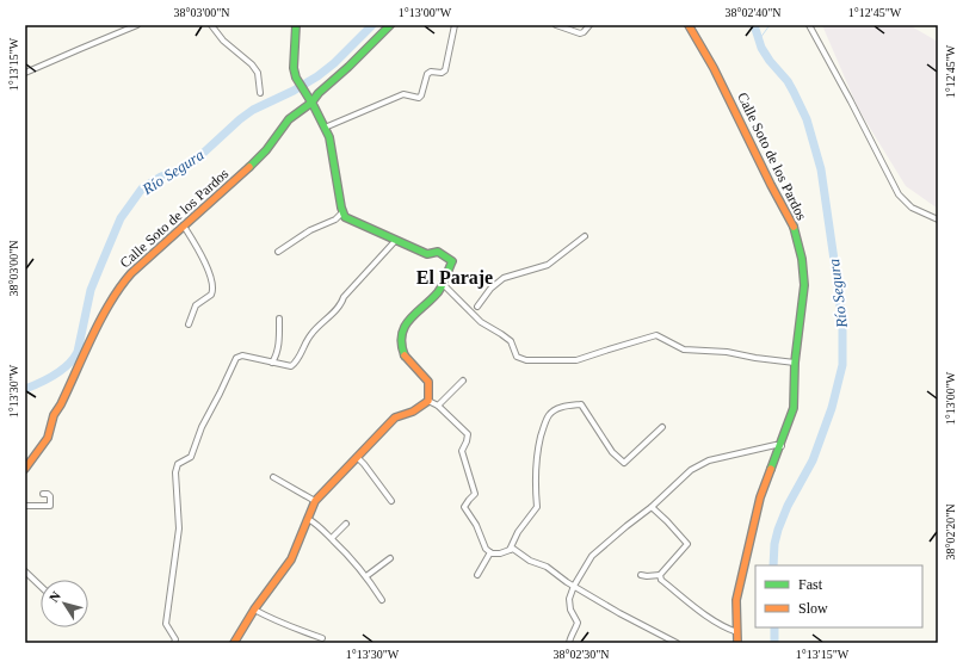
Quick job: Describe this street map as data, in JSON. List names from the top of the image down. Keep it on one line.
{"streets":{"street":["Calle Soto de los Pardos"]},"districts":["El Paraje"],"water":["Río Segura"],"legend":["Fast","Slow"],"north":"top left","coordinates":["38°03'00\"N","1°13'00\"W","38°02'40\"N","1°12'45\"W","1°13'15\"W","1°13'30\"W","38°02'20\"N","38°02'30\"N"]}
